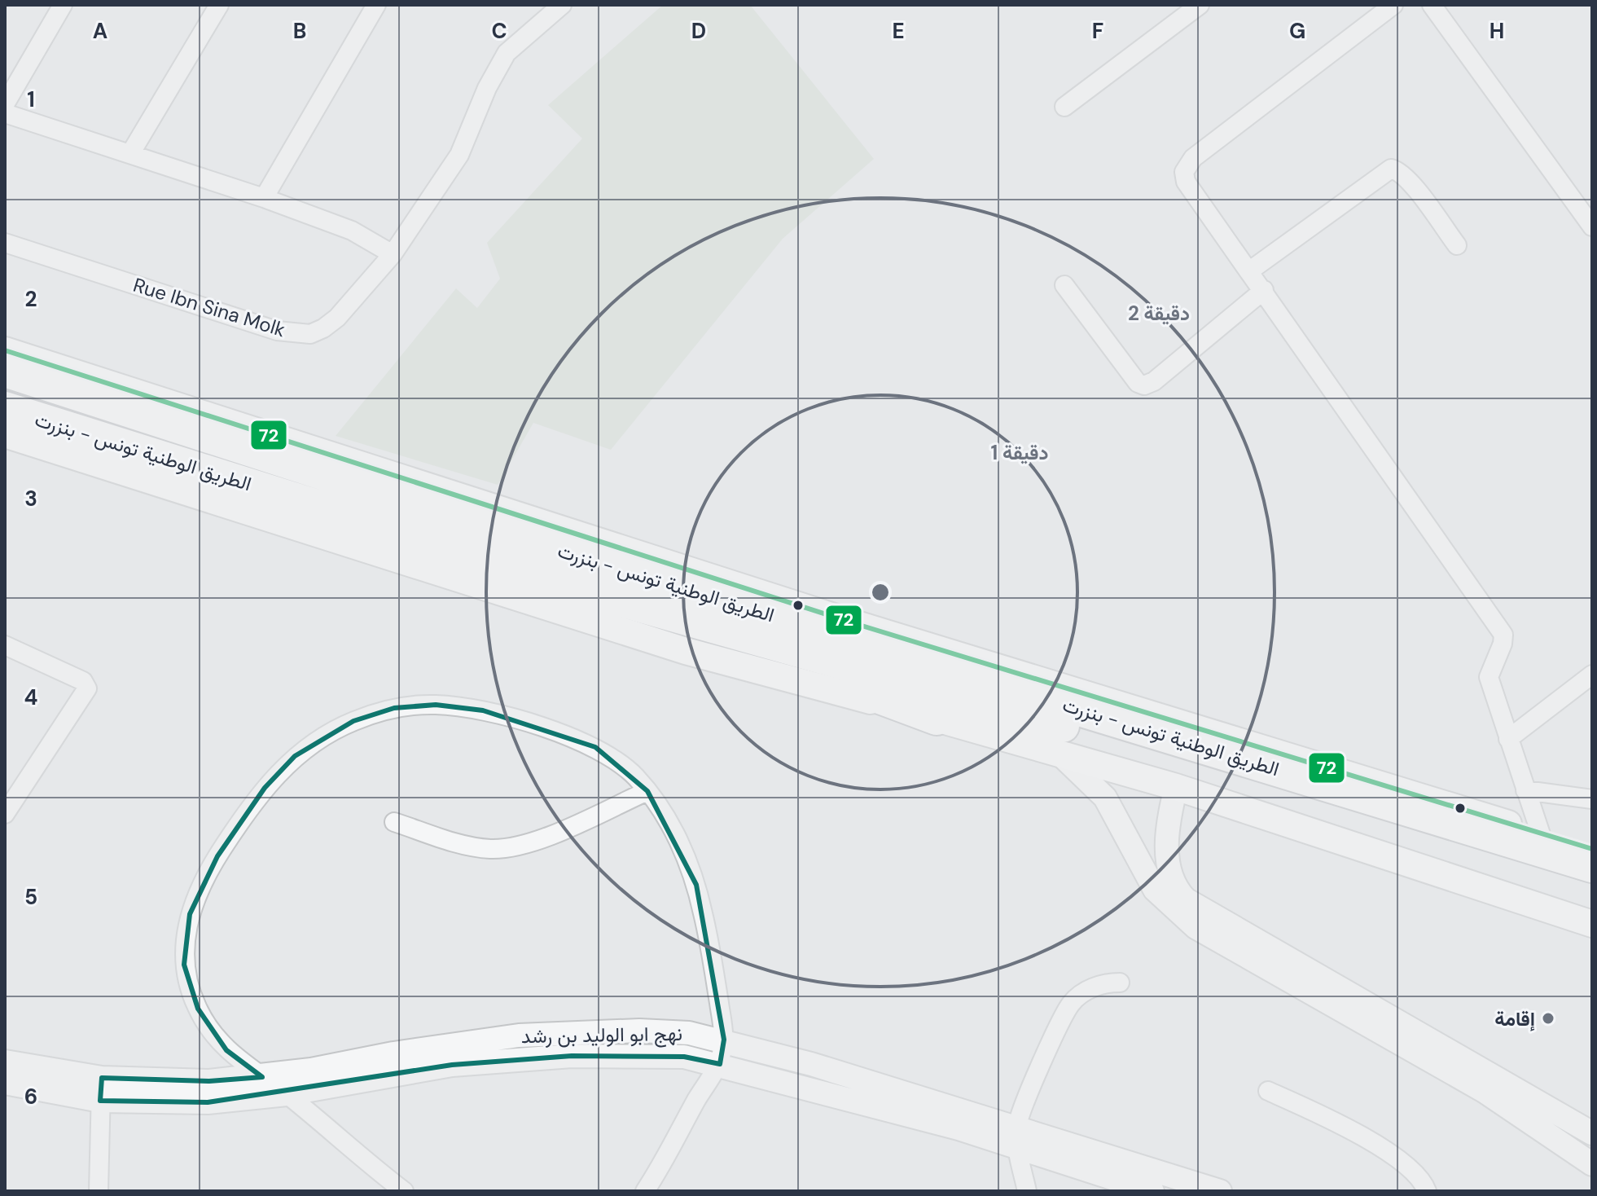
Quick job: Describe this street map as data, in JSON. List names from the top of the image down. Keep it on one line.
{"streets":{"highway":["الطريق الوطنية تونس - بنزرت"],"street":["Rue Ibn Sina Molk","نهج ابو الوليد بن رشد"]},"places":["إقامة"],"lines":["transit line 72"],"grid":{"columns":["A","B","C","D","E","F","G","H"],"rows":["1","2","3","4","5","6"]},"rings":["2 دقيقة","1 دقيقة"]}
